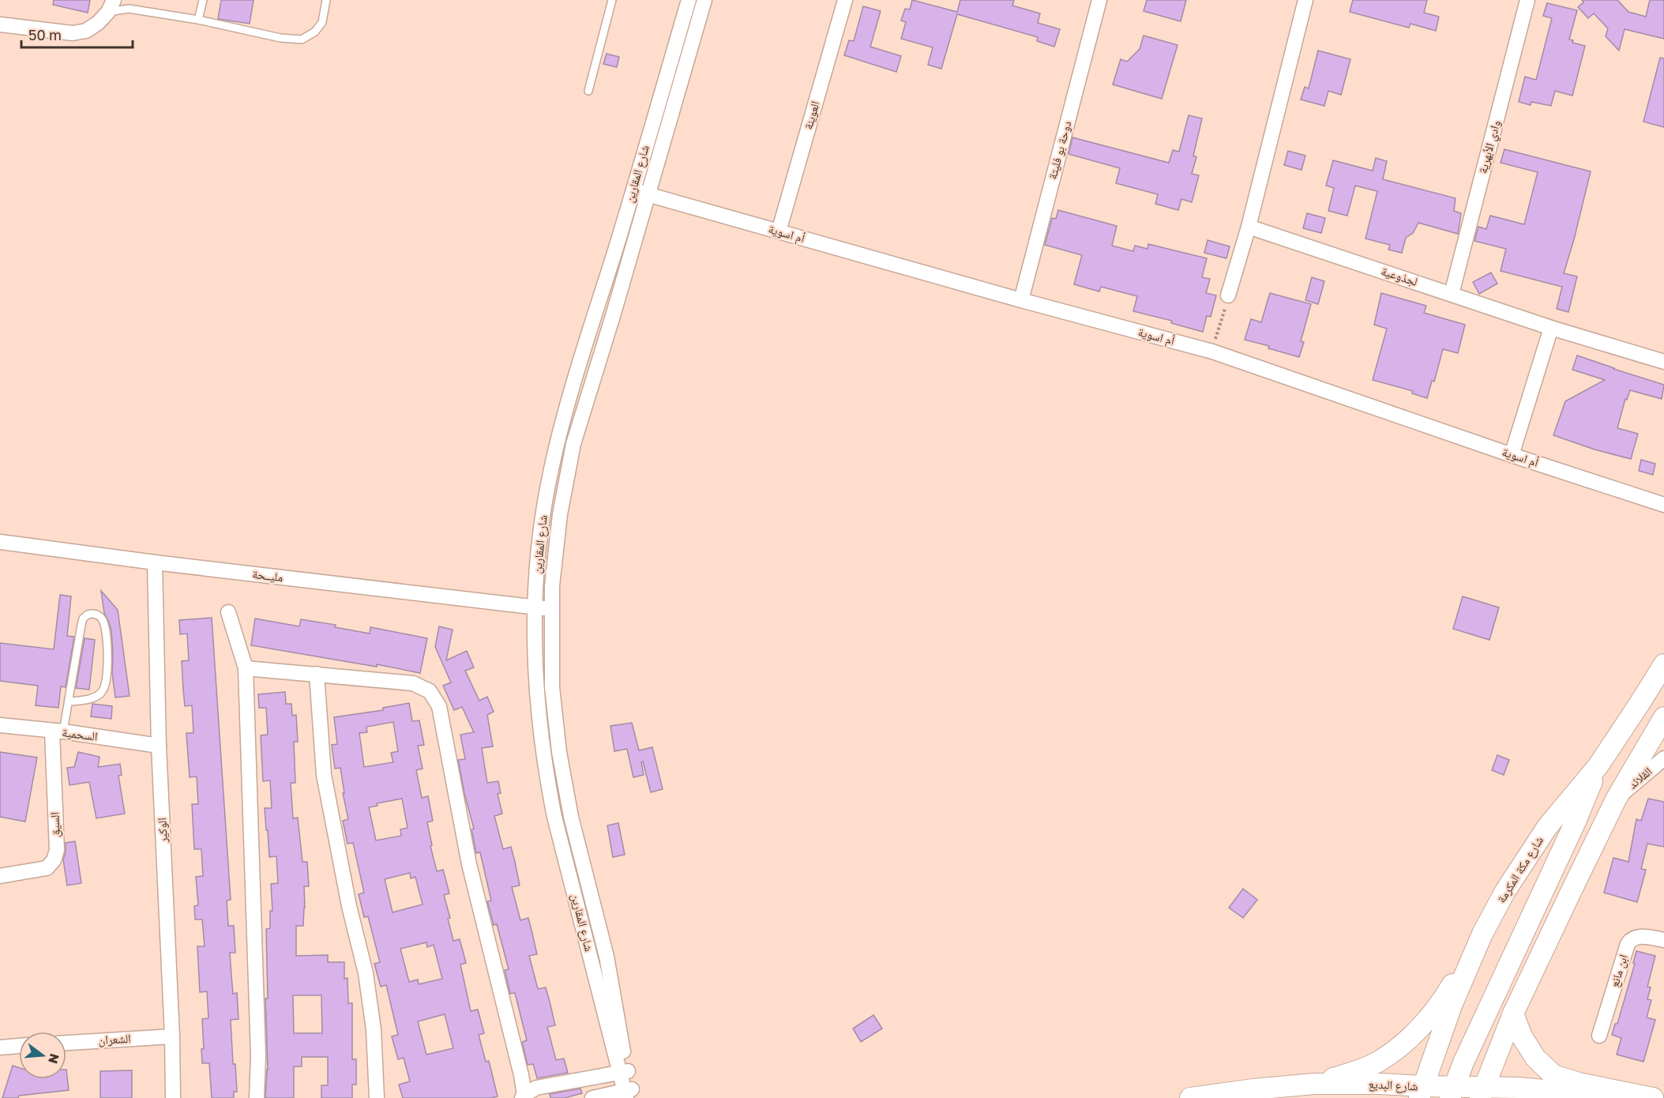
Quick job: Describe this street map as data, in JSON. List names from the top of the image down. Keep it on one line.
{"streets":{"main road":["شارع مكة المكرمة","شارع البديع"],"street":["العوينة","وادي الأبهرية","دوحة بو فليتة","شارع المقارين","أم اسوية","لجذوعية","مليــحة","السحمية","القلائد","السيق","الوكير","ابن مانع","الشعران"]},"crossings":[["العوينة","أم اسوية"],["وادي الأبهرية","لجذوعية"],["دوحة بو فليتة","أم اسوية"],["شارع المقارين","أم اسوية"],["شارع المقارين","مليــحة"],["مليــحة","الوكير"],["السحمية","السيق"],["السحمية","الوكير"],["الوكير","الشعران"],["شارع مكة المكرمة","شارع البديع"]],"scale_bar":"50 m","north":"right"}
